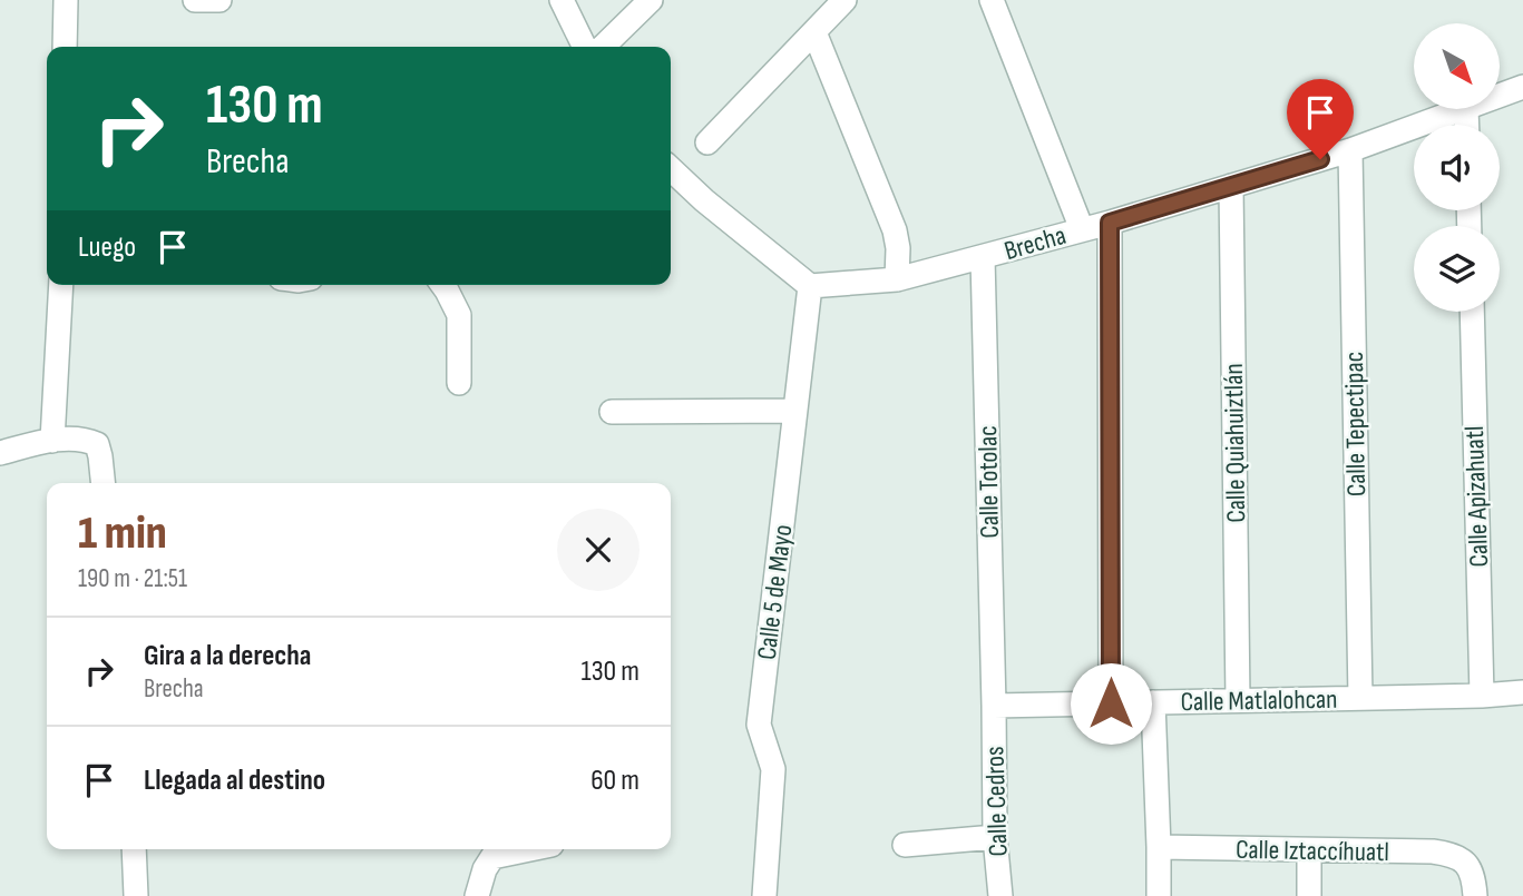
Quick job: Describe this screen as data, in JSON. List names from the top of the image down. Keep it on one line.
{"streets":{"street":["Brecha","Calle Tepectipac","Calle Quiahuiztlán","Calle Totolac","Calle Apizahuatl","Calle 5 de Mayo","Calle Matlalohcan","Calle Cedros","Calle Iztaccíhuatl"]},"crossings":[["Brecha","Calle Tepectipac"],["Brecha","Calle Quiahuiztlán"],["Brecha","Calle Totolac"],["Brecha","Calle 5 de Mayo"],["Calle Tepectipac","Calle Matlalohcan"],["Calle Quiahuiztlán","Calle Matlalohcan"],["Calle Totolac","Calle Matlalohcan"],["Calle Totolac","Calle Cedros"],["Calle Apizahuatl","Calle Matlalohcan"],["Calle Matlalohcan","Calle Cedros"]],"north":"bottom right","page":{"turn":["130 m","Brecha"],"then":"Luego","heading":["1 min","190 m · 21:51"],"list":[{"name":"Gira a la derecha","note":"Brecha","value":"130 m"},{"name":"Llegada al destino","value":"60 m"}]}}
